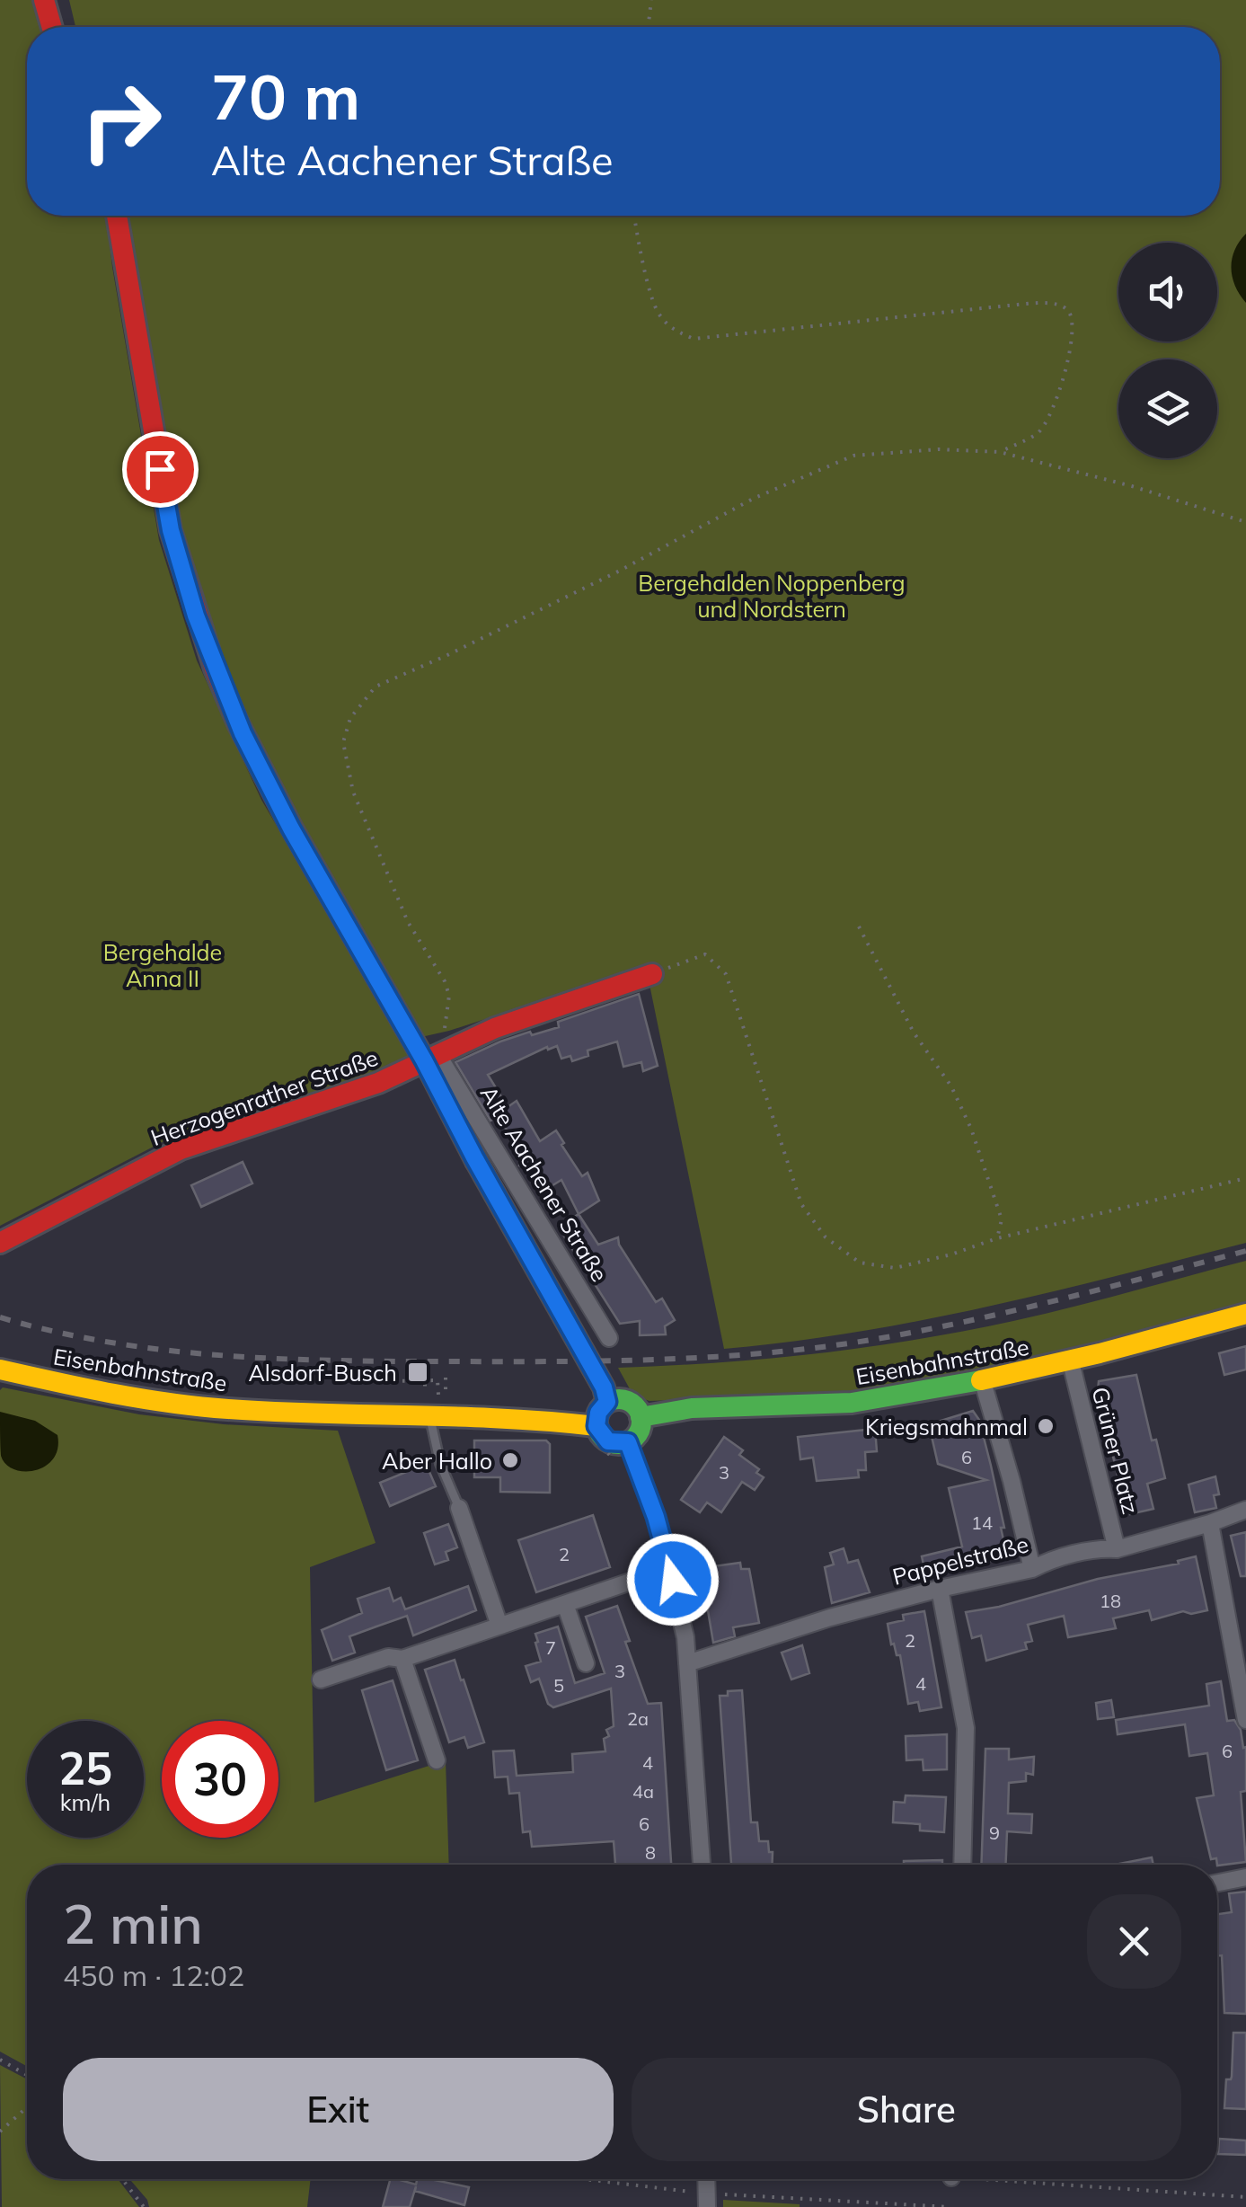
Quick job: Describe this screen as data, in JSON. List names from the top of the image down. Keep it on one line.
{"streets":{"street":["Herzogenrather Straße","Alte Aachener Straße","Eisenbahnstraße","Grüner Platz","Pappelstraße"]},"crossings":[["Herzogenrather Straße","Alte Aachener Straße"],["Alte Aachener Straße","Eisenbahnstraße"],["Eisenbahnstraße","Grüner Platz"],["Grüner Platz","Pappelstraße"]],"parks":["Bergehalden Noppenberg und Nordstern","Bergehalde Anna II"],"places":{"transit":["Alsdorf-Busch"],"other":["Kriegsmahnmal","Aber Hallo"]},"house_numbers":["6","3","14","2","18","2","7","3","4","5","2a","6","4","4a","6","9","8"],"page":{"turn":["70 m","Alte Aachener Straße"],"speed":"25 km/h","limit":"30","heading":["2 min","450 m · 12:02"],"buttons":["Exit","Share"]}}
